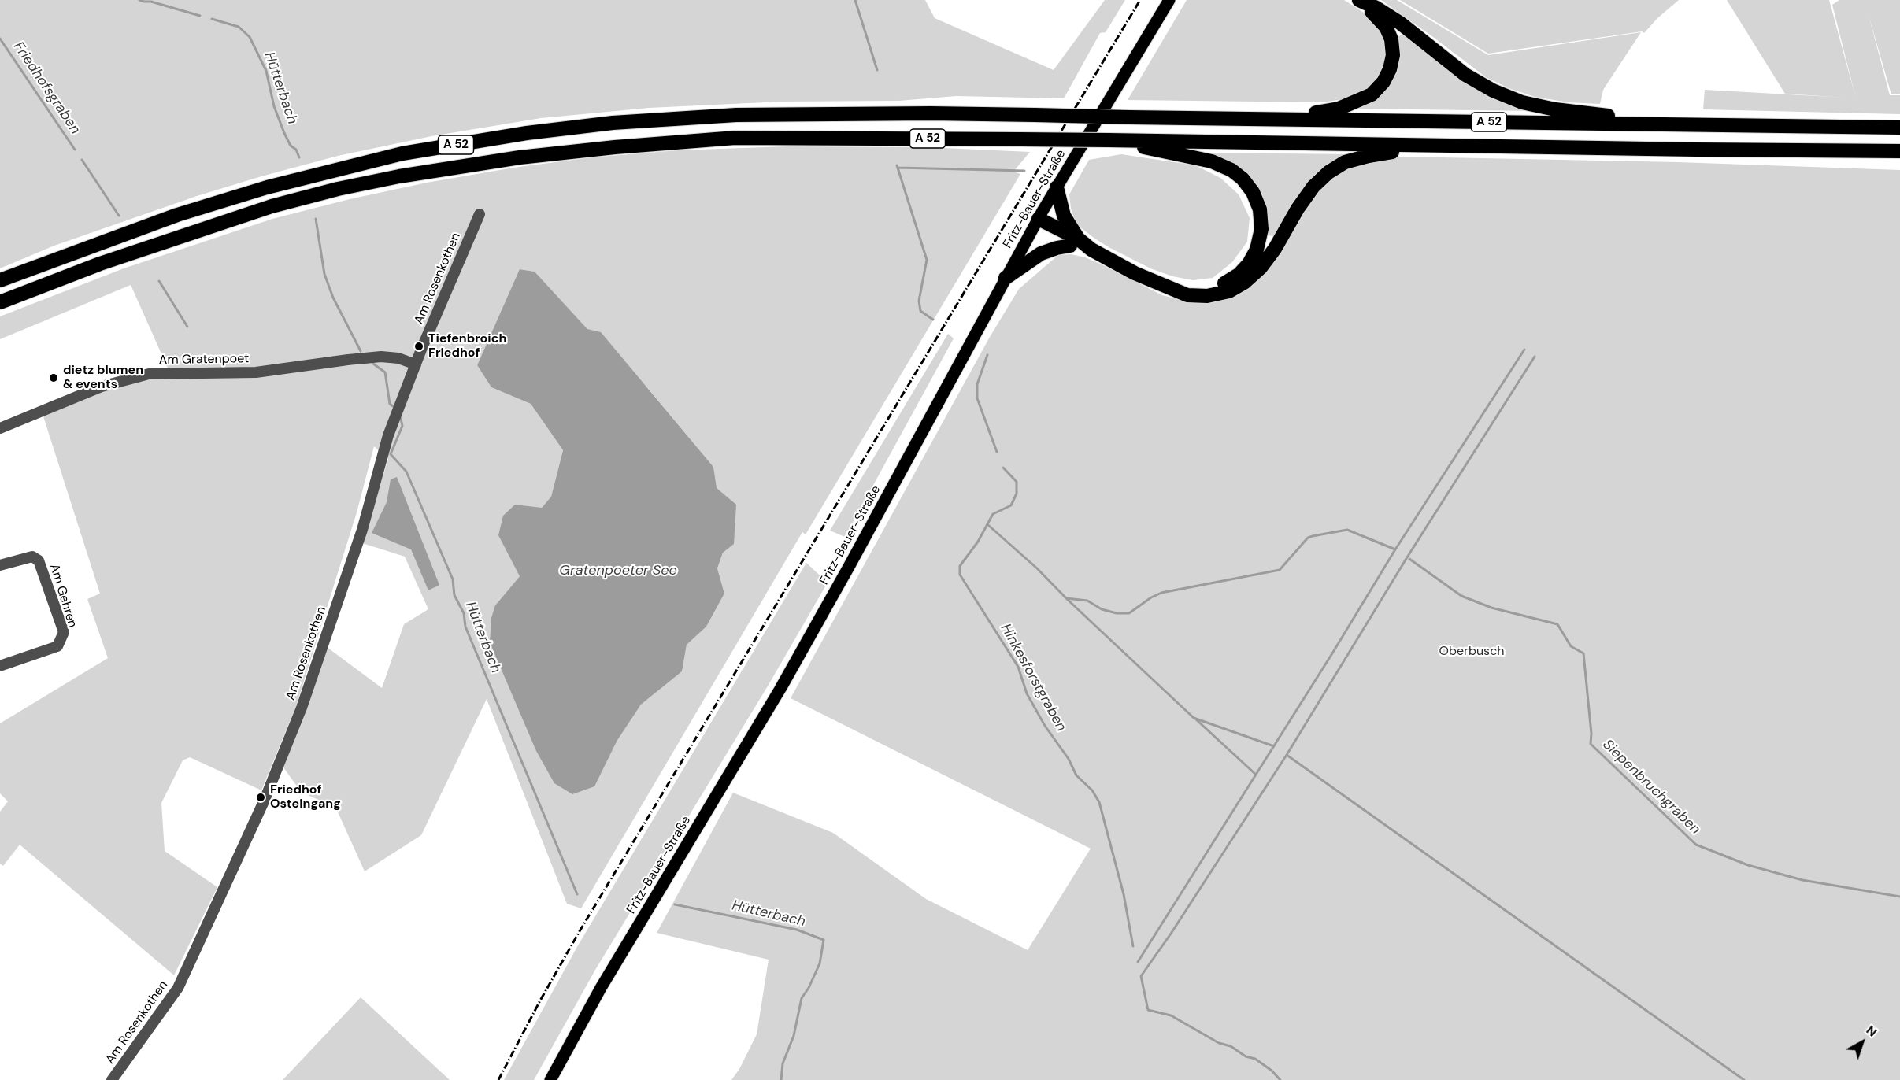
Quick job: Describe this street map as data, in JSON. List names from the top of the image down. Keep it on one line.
{"streets":{"highway":["A 52"],"main road":["Fritz-Bauer-Straße"],"street":["Am Rosenkothen","Am Gratenpoet","Am Gehren"]},"crossings":[["Am Rosenkothen","Am Gratenpoet"]],"water":["Friedhofsgraben","Hütterbach","Gratenpoeter See","Hinkesforstgraben","Siepenbruchgraben"],"parks":["Oberbusch"],"places":["Tiefenbroich Friedhof","dietz blumen & events","Friedhof Osteingang"],"north":"top right"}
